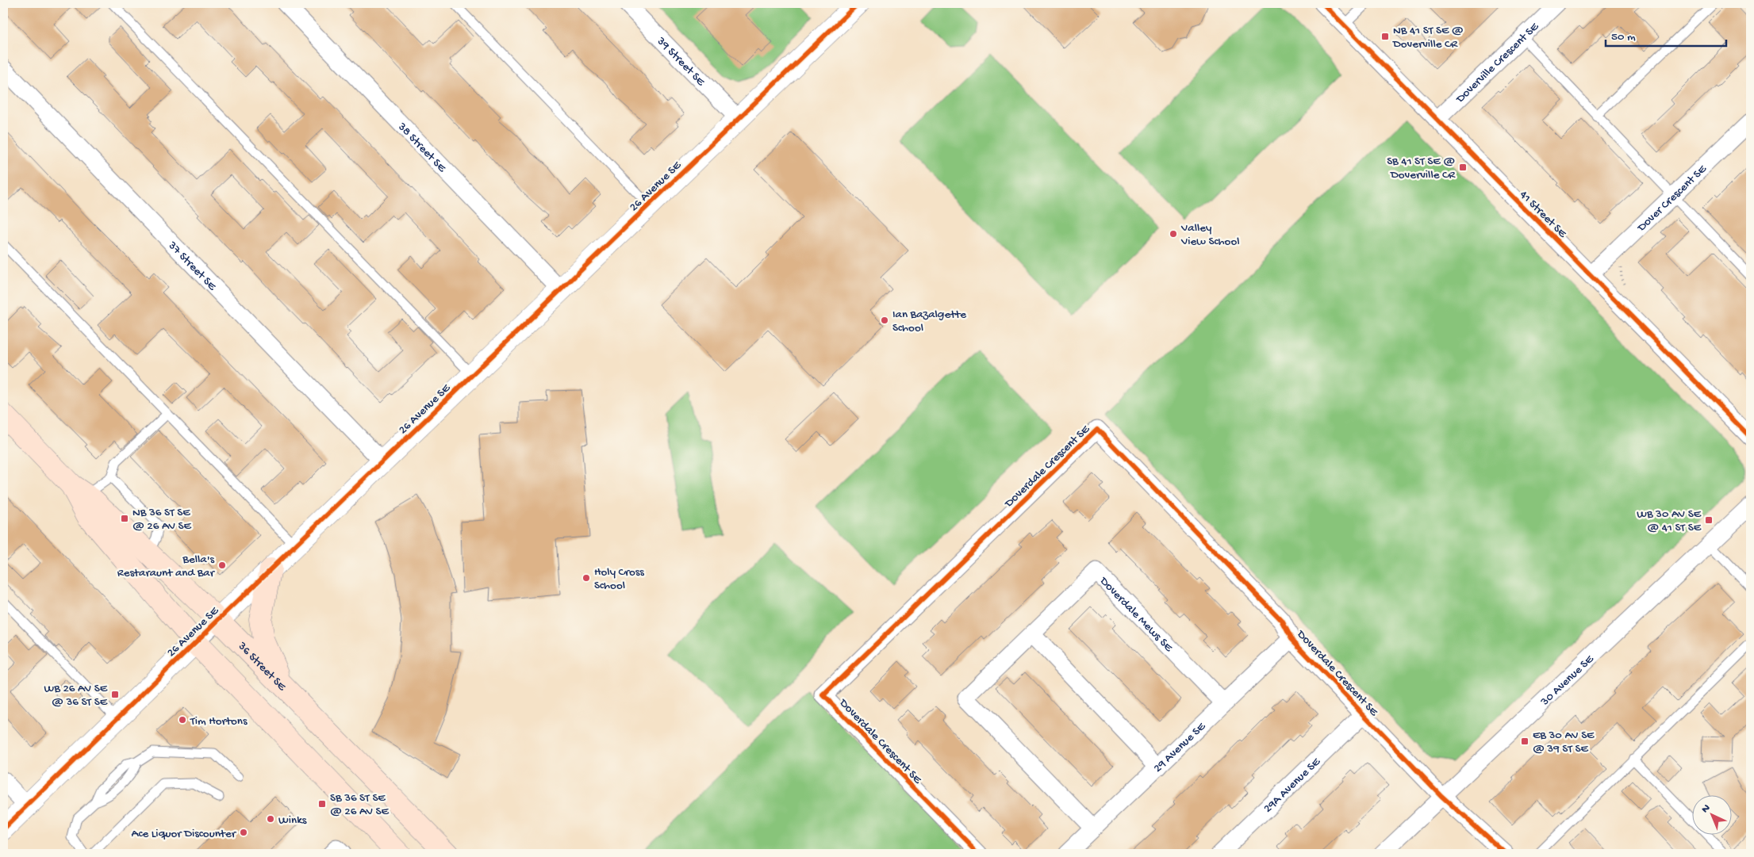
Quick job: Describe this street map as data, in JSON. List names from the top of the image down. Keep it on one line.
{"streets":{"main road":["36 Street SE"],"street":["39 Street SE","Doverville Crescent SE","38 Street SE","26 Avenue SE","Dover Crescent SE","41 Street SE","37 Street SE","Doverdale Crescent SE","Doverdale Mews SE","30 Avenue SE","29 Avenue SE","29A Avenue SE"]},"crossings":[["39 Street SE","26 Avenue SE"],["Doverville Crescent SE","41 Street SE"],["38 Street SE","26 Avenue SE"],["26 Avenue SE","37 Street SE"],["26 Avenue SE","36 Street SE"],["Dover Crescent SE","41 Street SE"],["Doverdale Crescent SE","30 Avenue SE"],["Doverdale Crescent SE","29 Avenue SE"],["Doverdale Crescent SE","29A Avenue SE"],["Doverdale Mews SE","29 Avenue SE"]],"places":{"transit":["NB 41 ST SE @ Doverville CR","SB 41 ST SE @ Doverville CR","NB 36 ST SE @ 26 AV SE","WB 30 AV SE @ 41 ST SE","WB 26 AV SE @ 36 ST SE","EB 30 AV SE @ 39 ST SE","SB 36 ST SE @ 26 AV SE"],"other":["Valley View School","Ian Bazalgette School","Bella's Restaraunt and Bar","Holy Cross School","Tim Hortons","Winks","Ace Liquor Discounter"]},"scale_bar":"50 m","north":"top left"}
